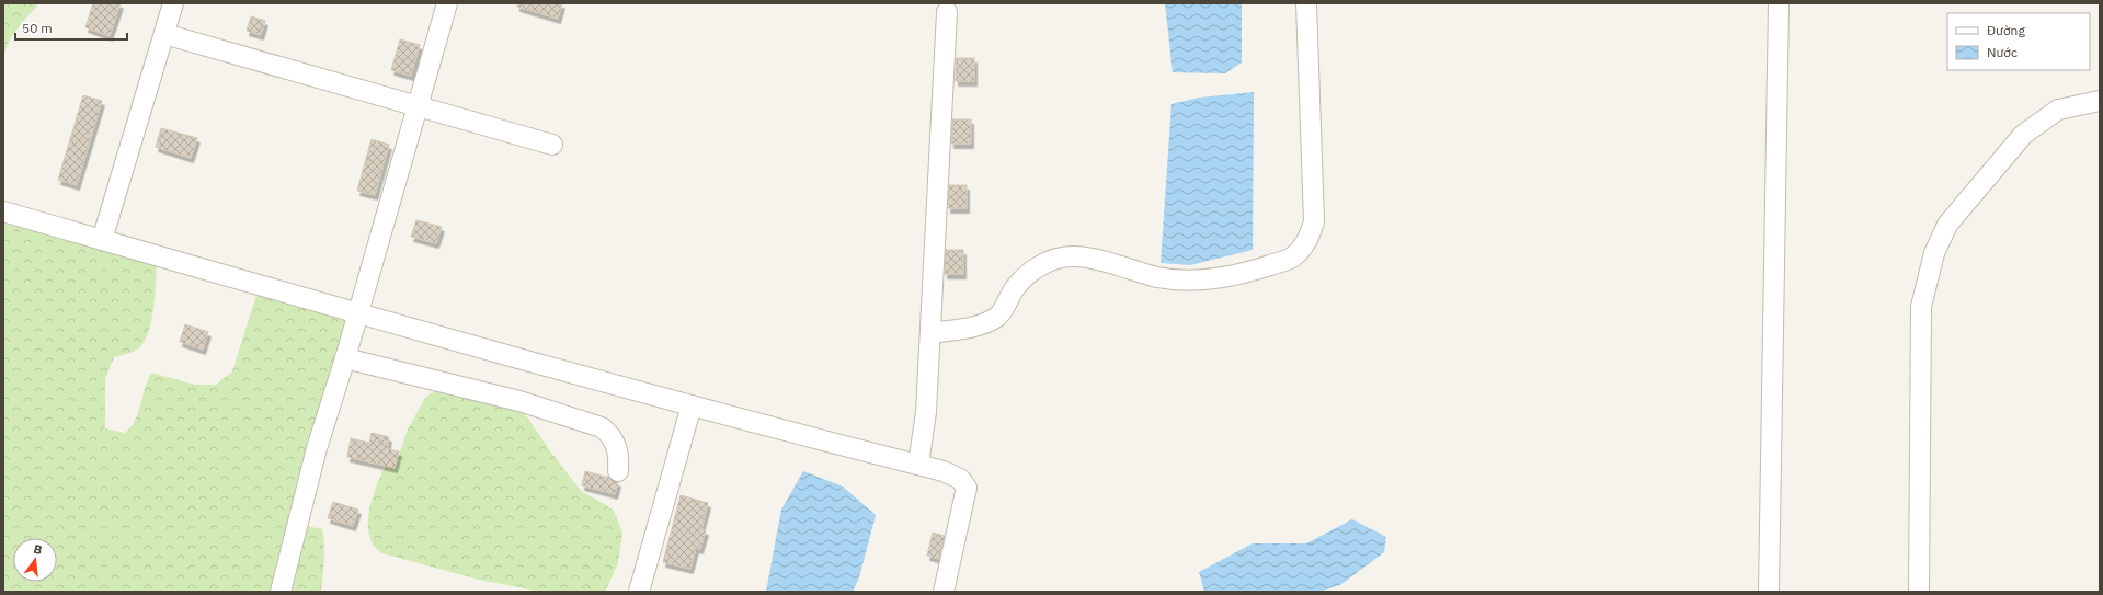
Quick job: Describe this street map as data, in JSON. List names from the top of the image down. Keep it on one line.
{"legend":["Đường","Nước"],"scale_bar":"50 m","north":"top"}
